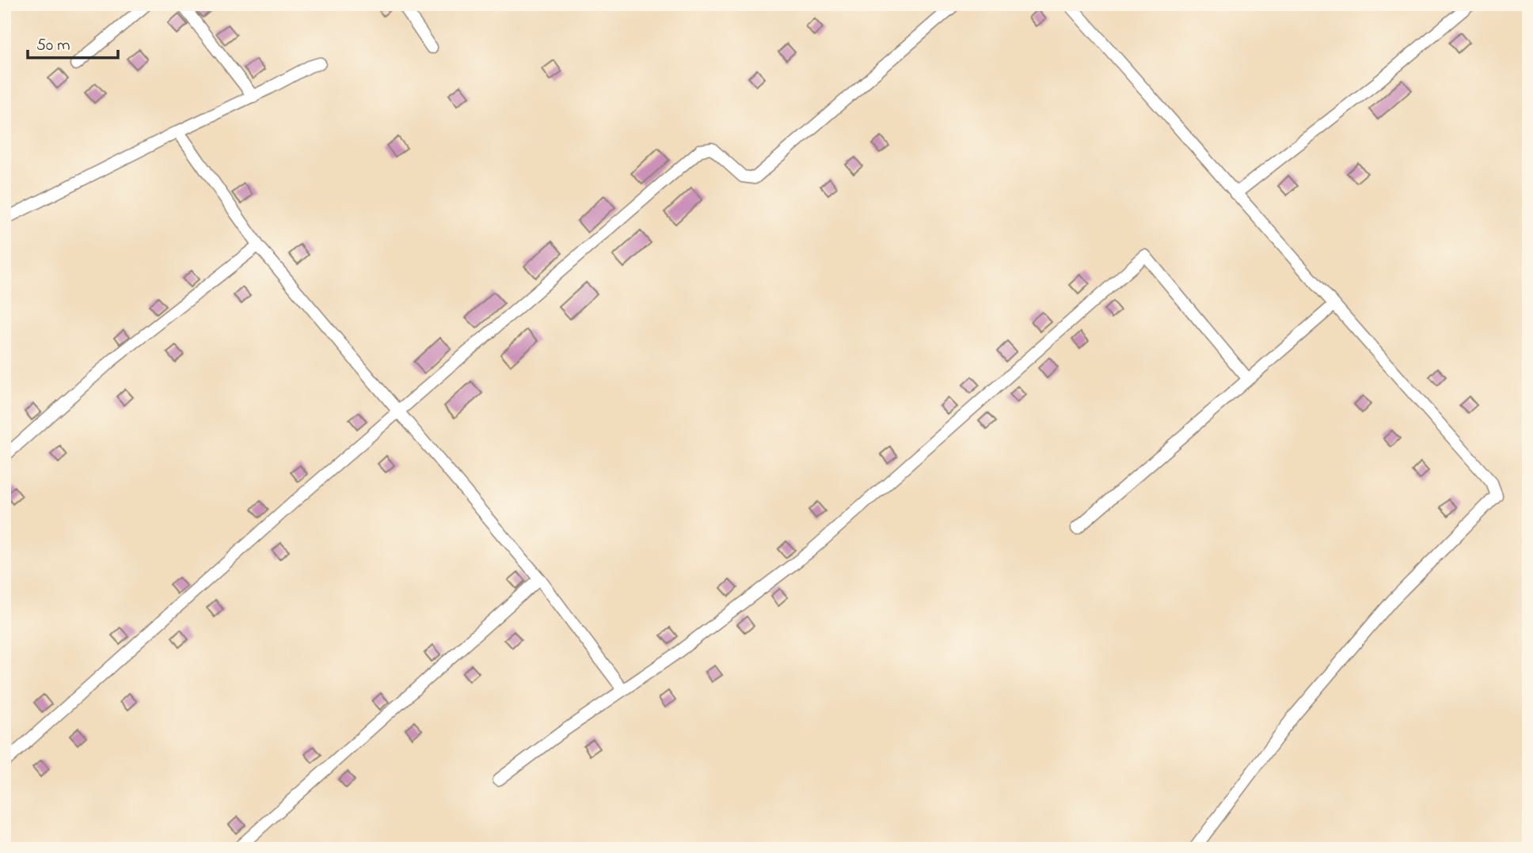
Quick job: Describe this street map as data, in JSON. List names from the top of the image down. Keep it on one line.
{"scale_bar":"50 m"}
